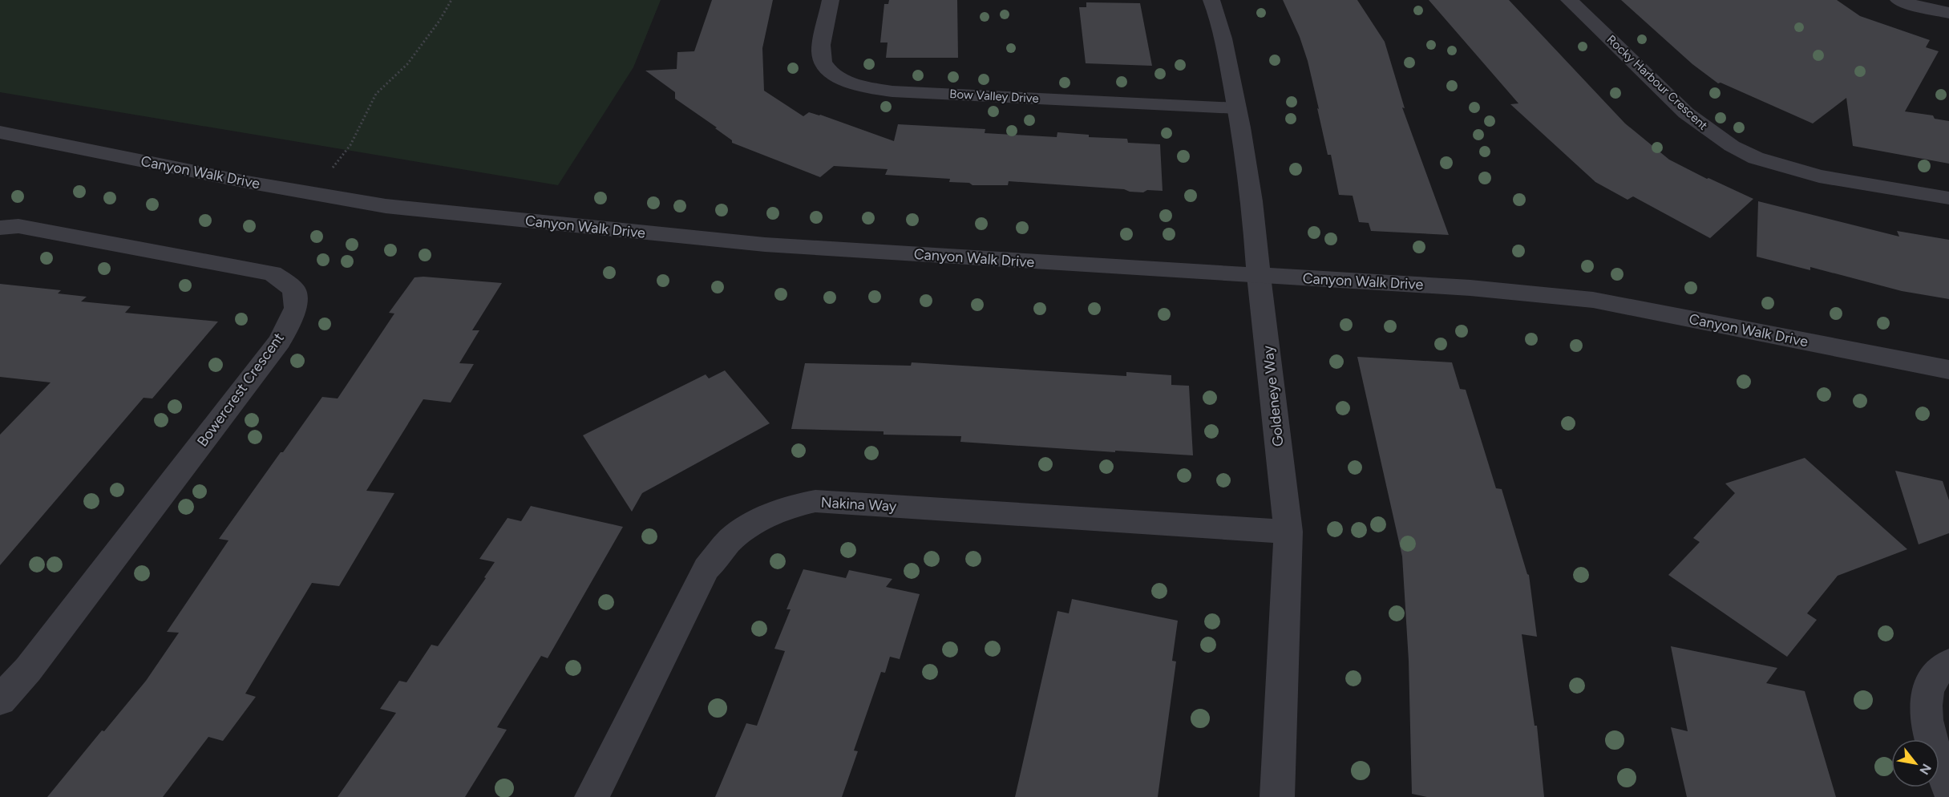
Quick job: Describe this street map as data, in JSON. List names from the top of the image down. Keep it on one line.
{"streets":{"street":["Rocky Harbour Crescent","Bow Valley Drive","Canyon Walk Drive","Bowercrest Crescent","Goldeneye Way","Nakina Way"]},"crossings":[["Bow Valley Drive","Goldeneye Way"],["Canyon Walk Drive","Goldeneye Way"],["Goldeneye Way","Nakina Way"]],"north":"bottom right"}
